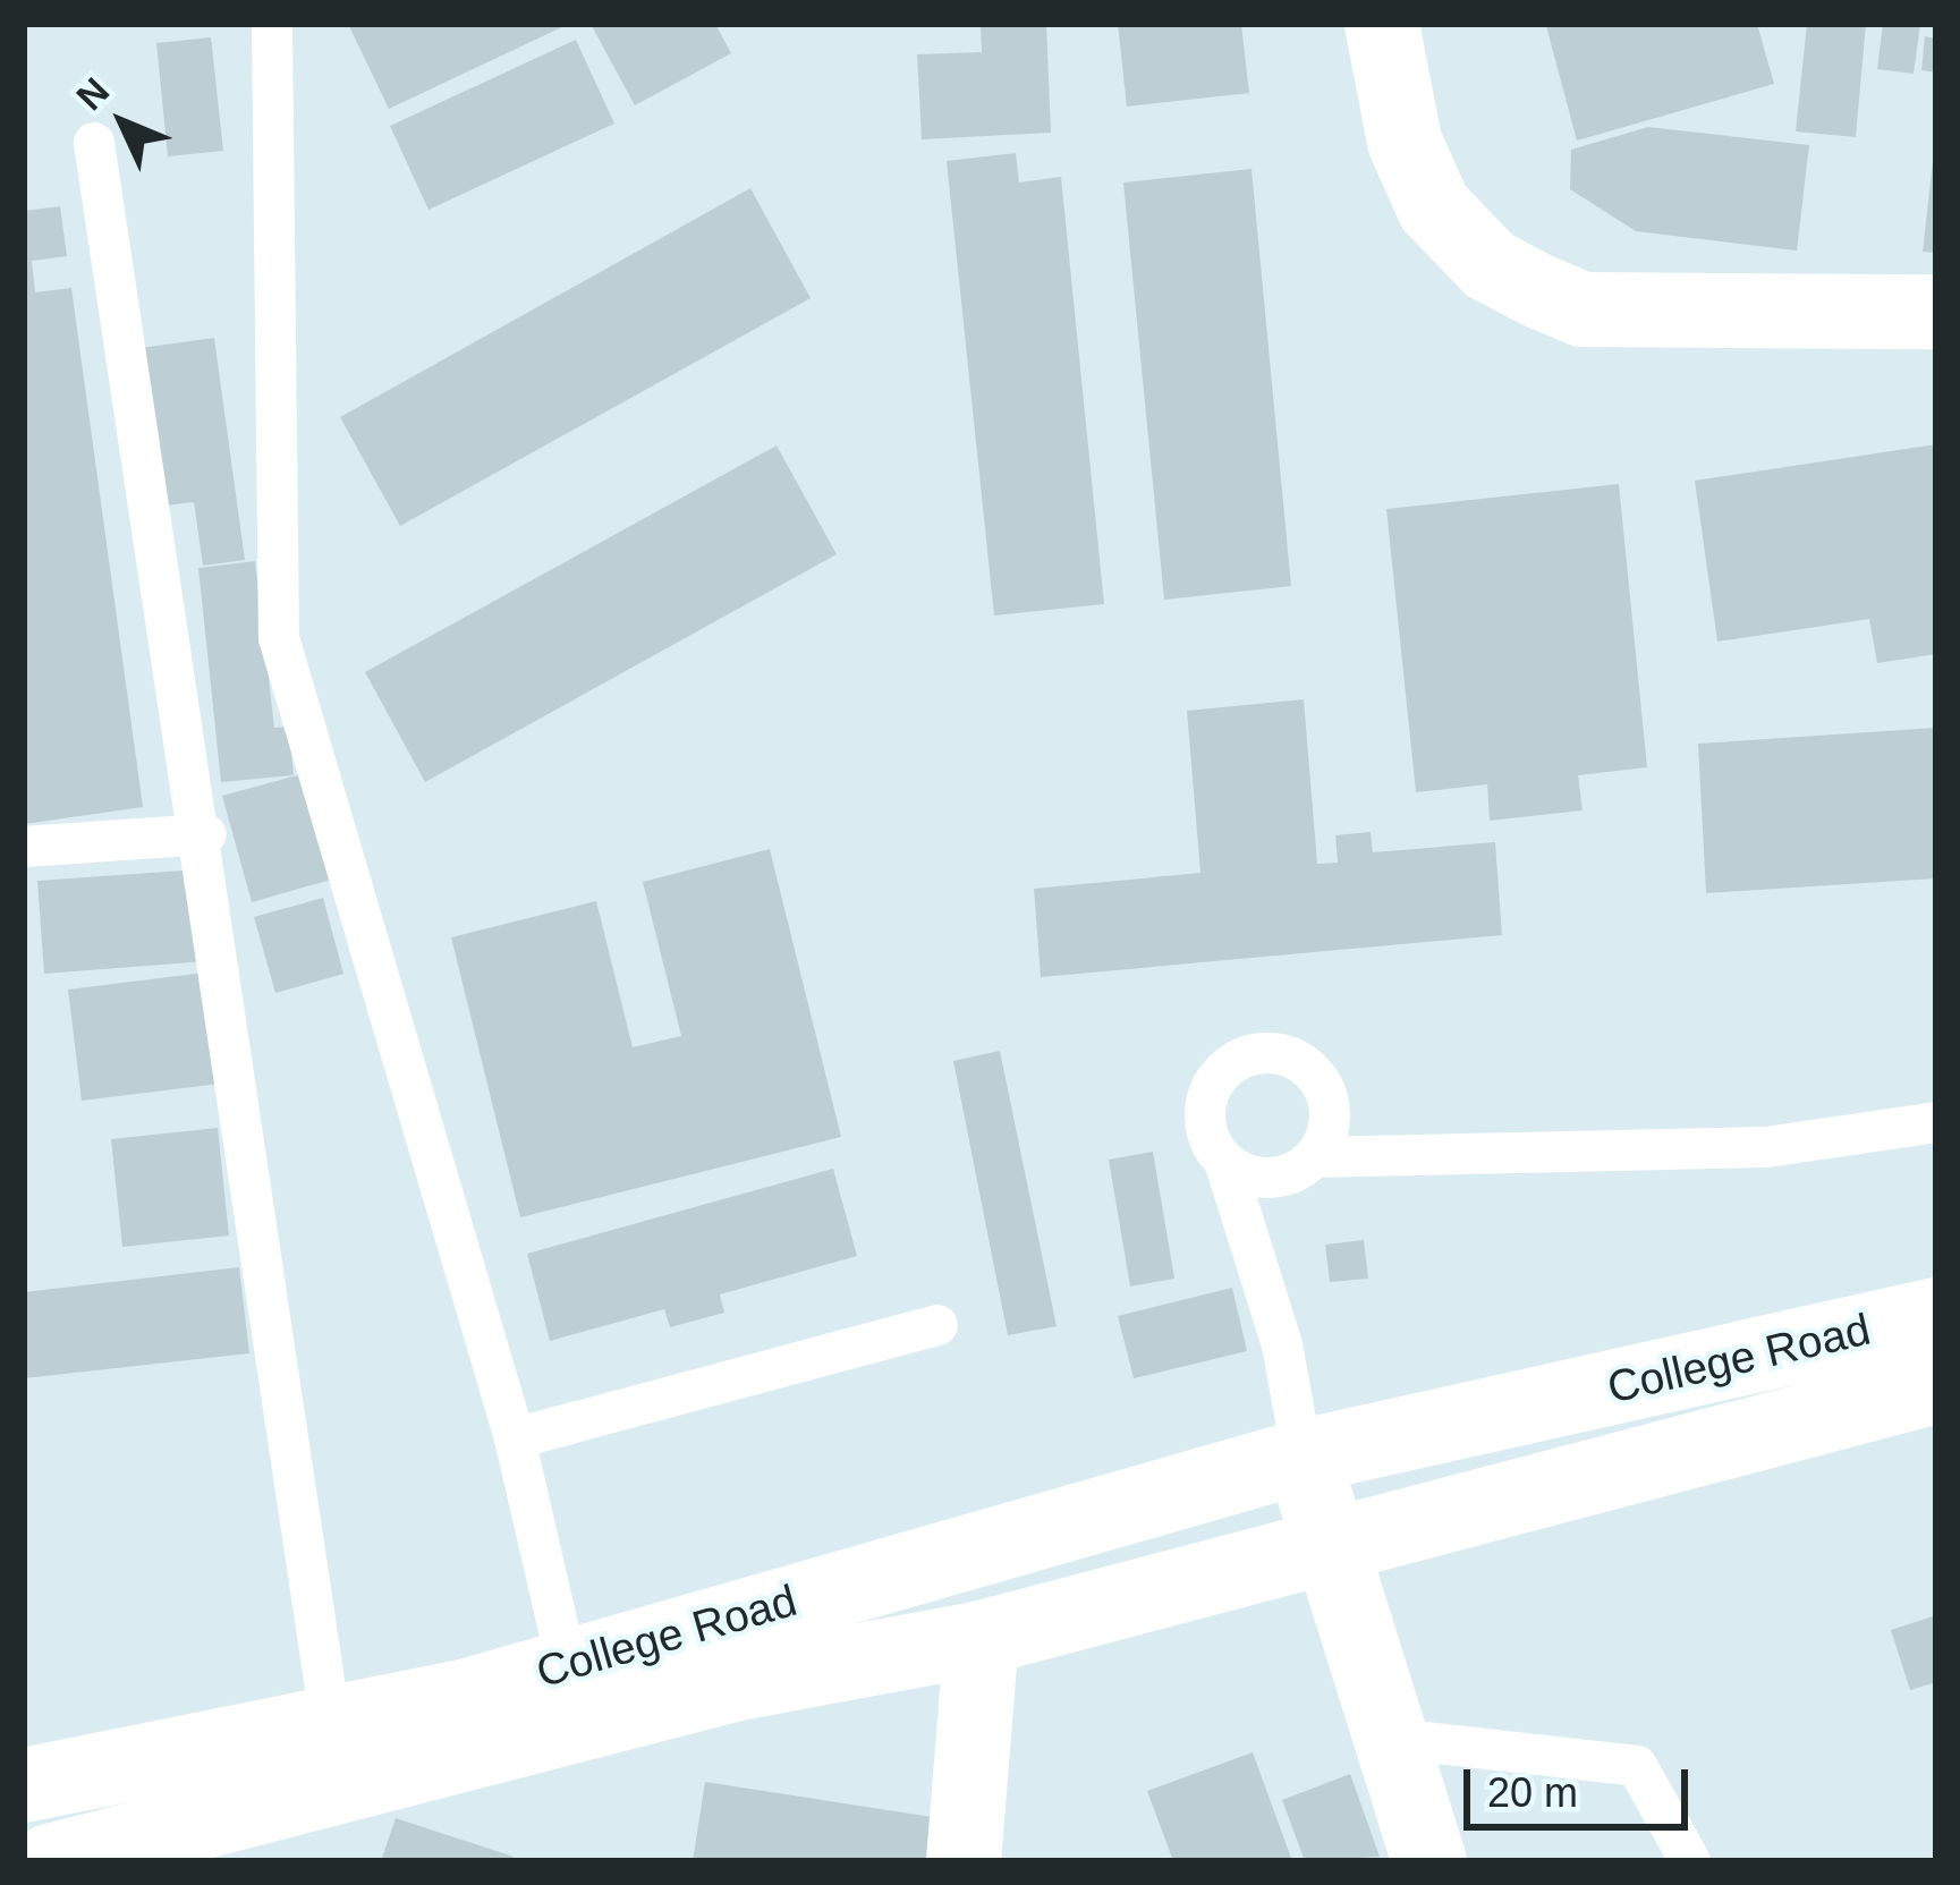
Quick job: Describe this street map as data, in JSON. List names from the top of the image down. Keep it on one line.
{"streets":{"main road":["College Road"]},"scale_bar":"20 m","north":"top left"}
